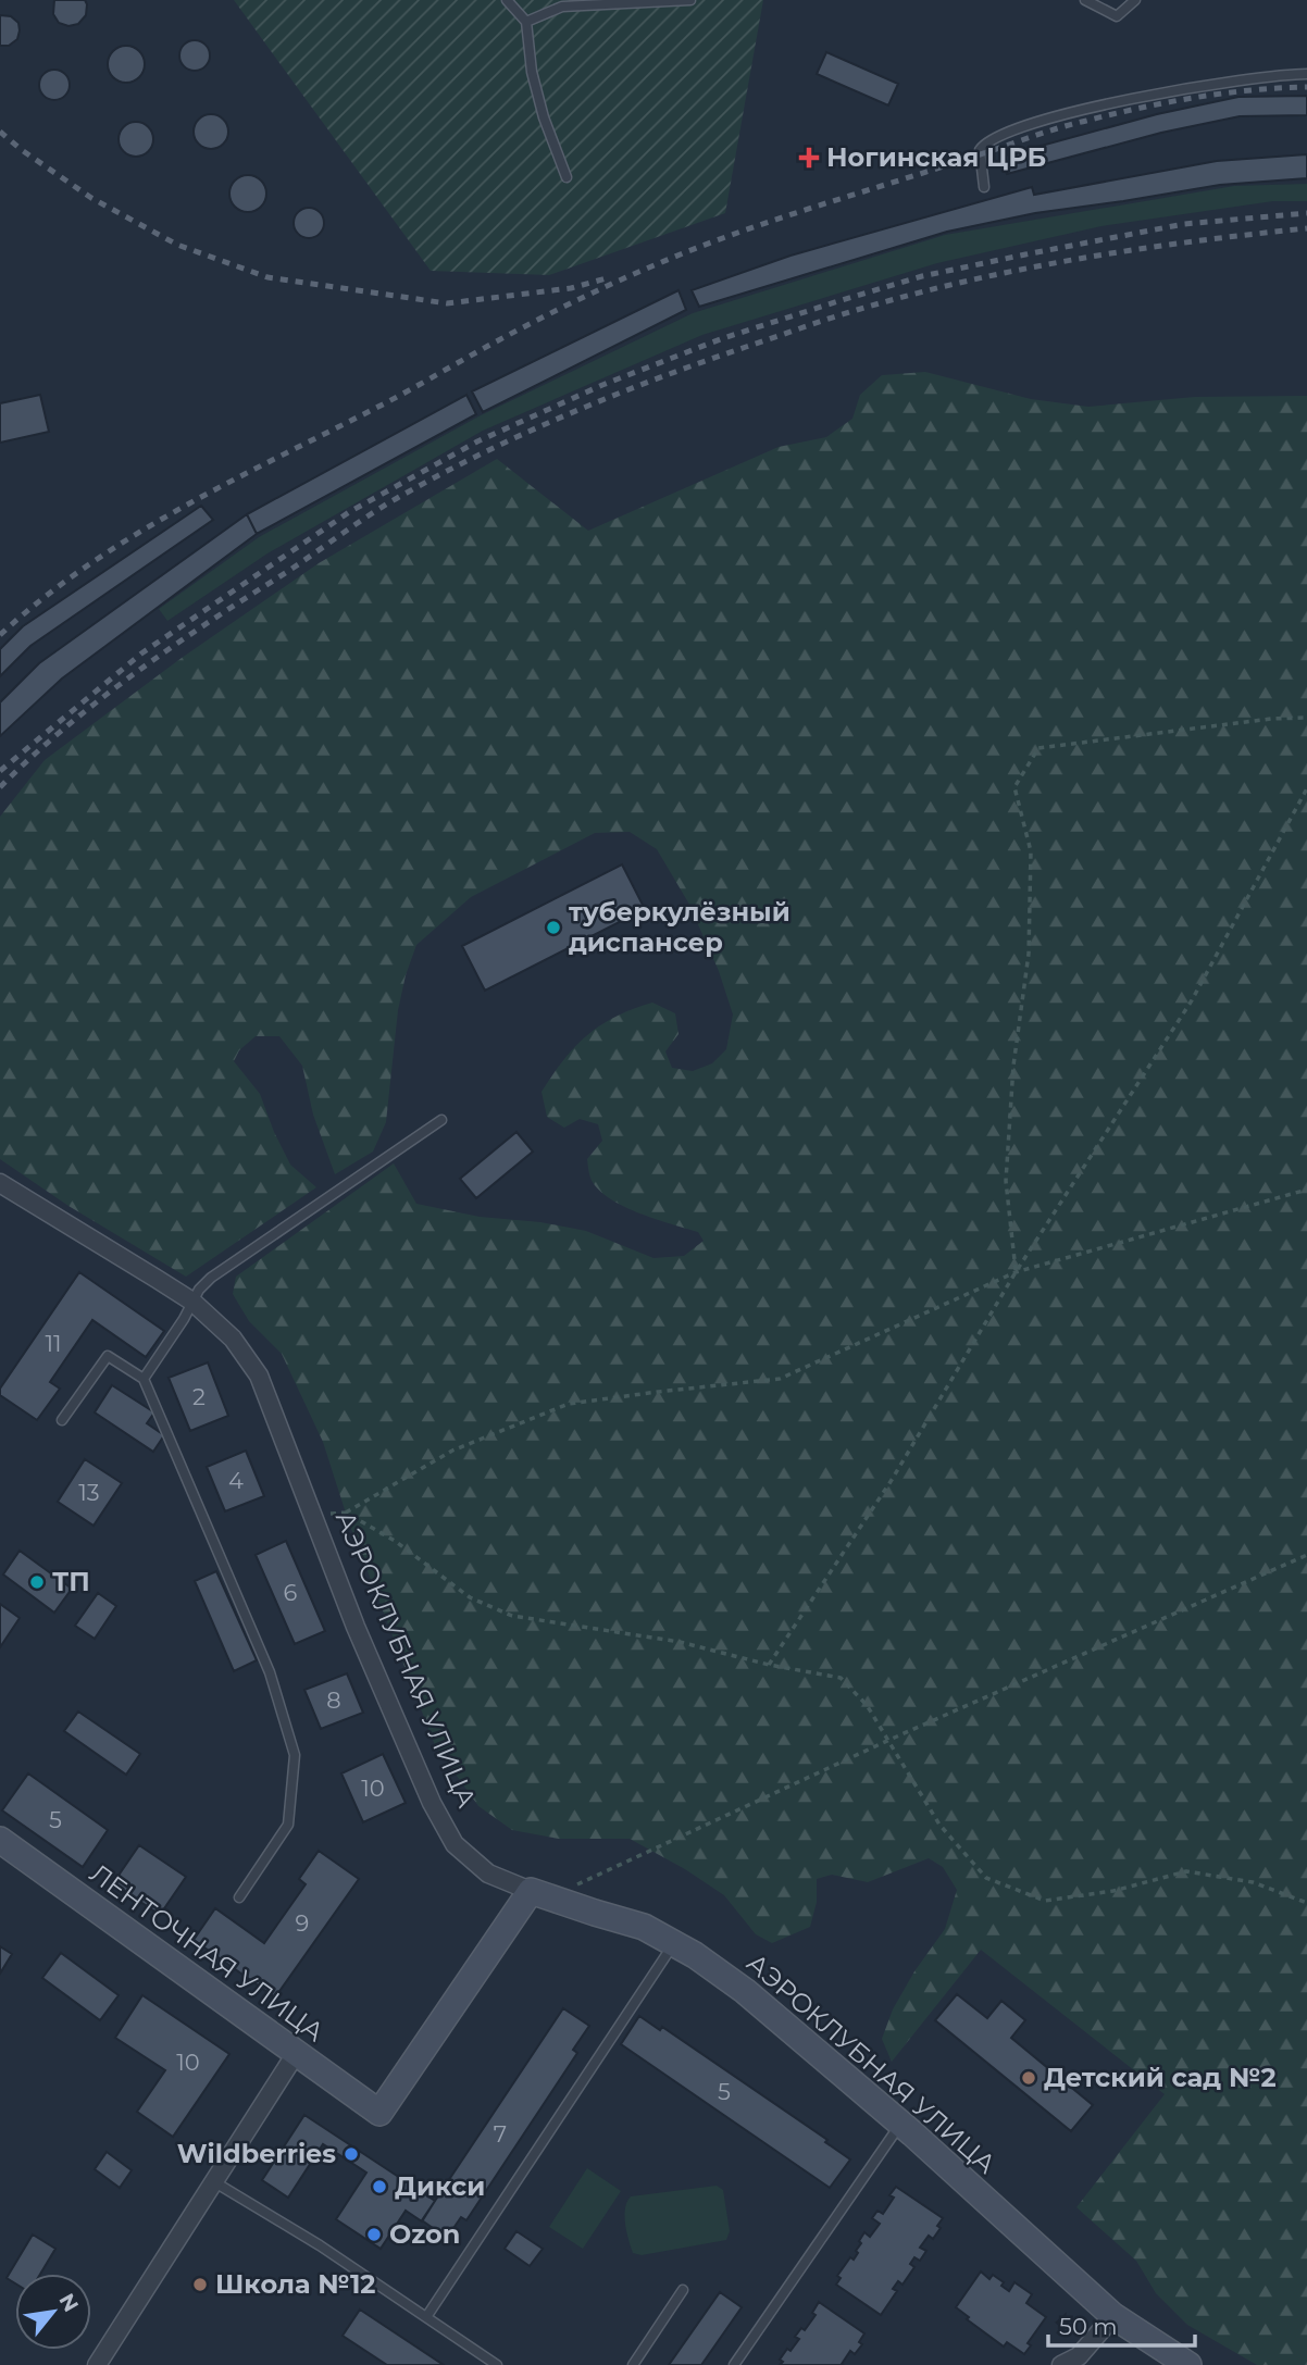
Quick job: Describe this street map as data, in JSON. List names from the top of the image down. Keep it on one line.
{"streets":{"street":["АЭРОКЛУБНАЯ УЛИЦА","ЛЕНТОЧНАЯ УЛИЦА"]},"crossings":[["АЭРОКЛУБНАЯ УЛИЦА","ЛЕНТОЧНАЯ УЛИЦА"]],"places":{"health":["Ногинская ЦРБ"],"other":["туберкулёзный диспансер","ТП","Детский сад №2","Wildberries","Дикси","Ozon","Школа №12"]},"house_numbers":["11","2","4","13","6","8","10","5","9","10","5","7"],"scale_bar":"50 m","north":"top right"}
